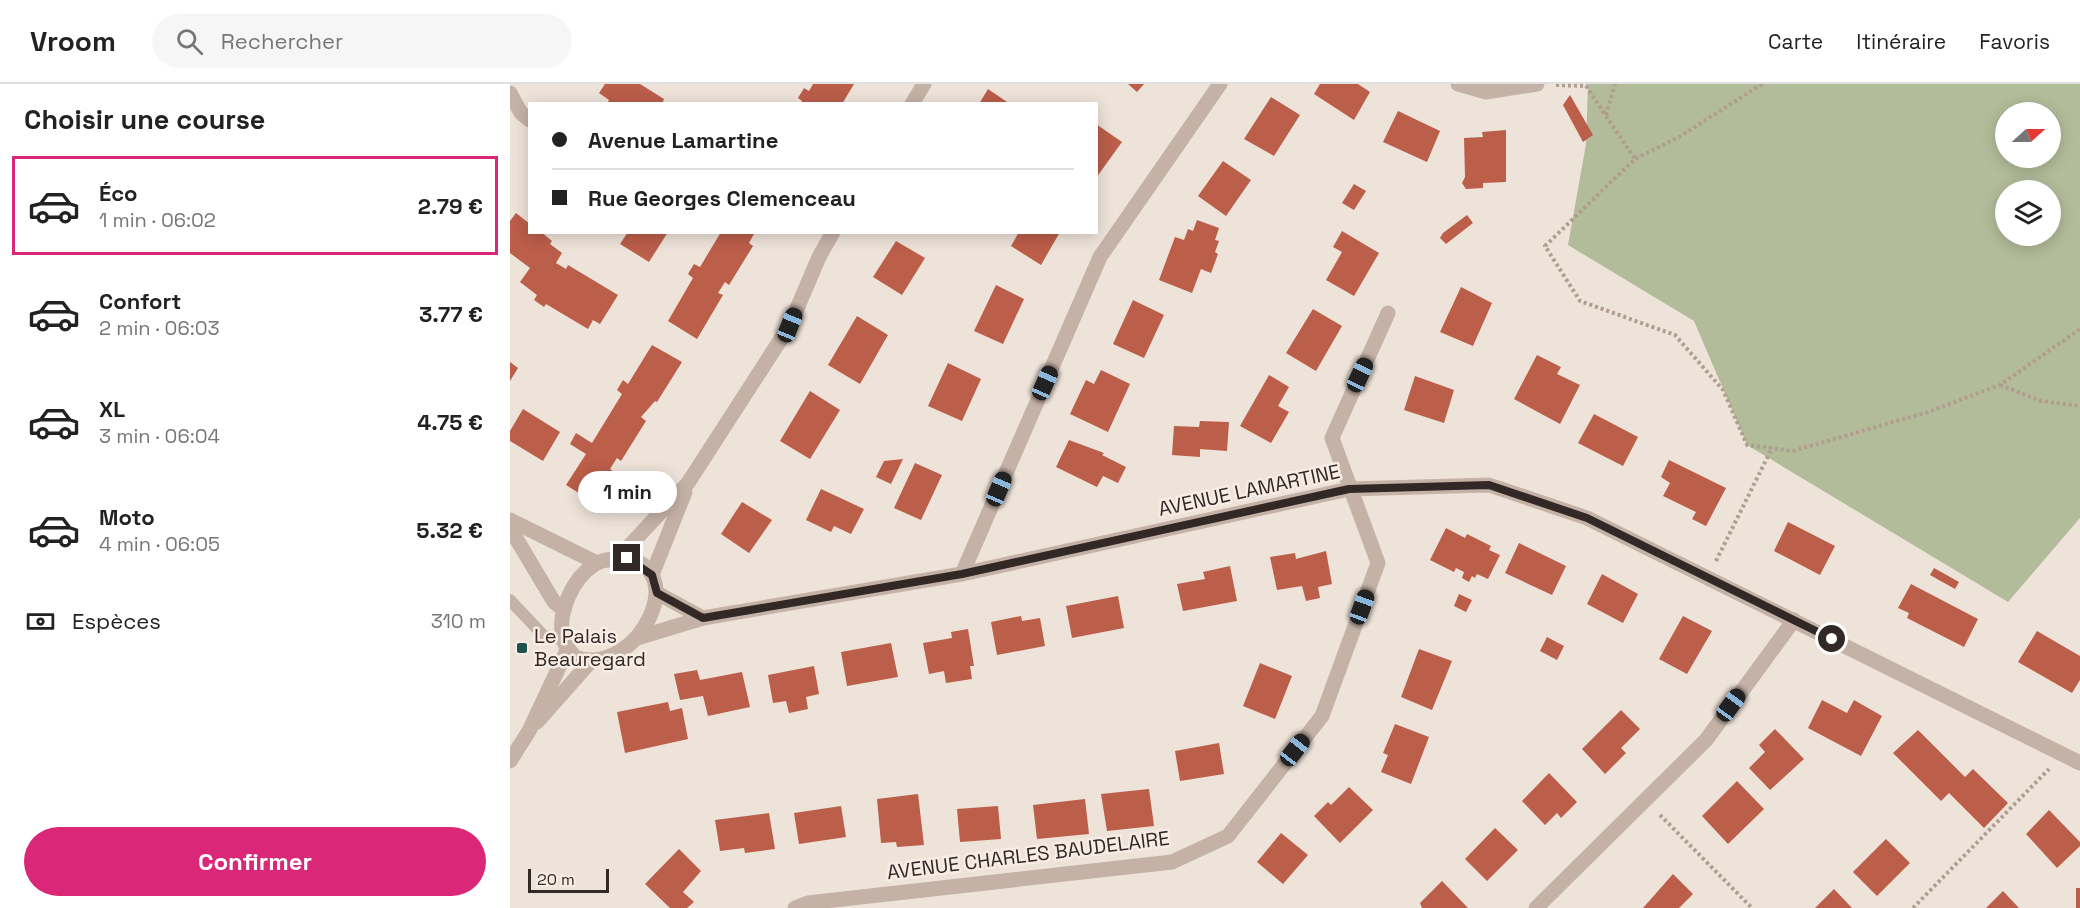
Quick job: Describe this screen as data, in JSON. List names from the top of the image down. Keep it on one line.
{"streets":{"street":["AVENUE LAMARTINE","AVENUE CHARLES BAUDELAIRE"]},"crossings":[["AVENUE LAMARTINE","AVENUE CHARLES BAUDELAIRE"]],"places":{"transit":["Le Palais Beauregard"]},"scale_bar":"20 m","north":"right","page":{"header":"Vroom","search":"Rechercher","nav":["Carte","Itinéraire","Favoris"],"heading":"Choisir une course","banner":["Avenue Lamartine","Rue Georges Clemenceau"],"list":[{"name":"Éco","note":"1 min · 06:02","value":"2.79 €"},{"name":"Confort","note":"2 min · 06:03","value":"3.77 €"},{"name":"XL","note":"3 min · 06:04","value":"4.75 €"},{"name":"Moto","note":"4 min · 06:05","value":"5.32 €"}],"bubble":"1 min","pay":["Espèces","310 m"],"buttons":"Confirmer","scale":"20 m"}}
